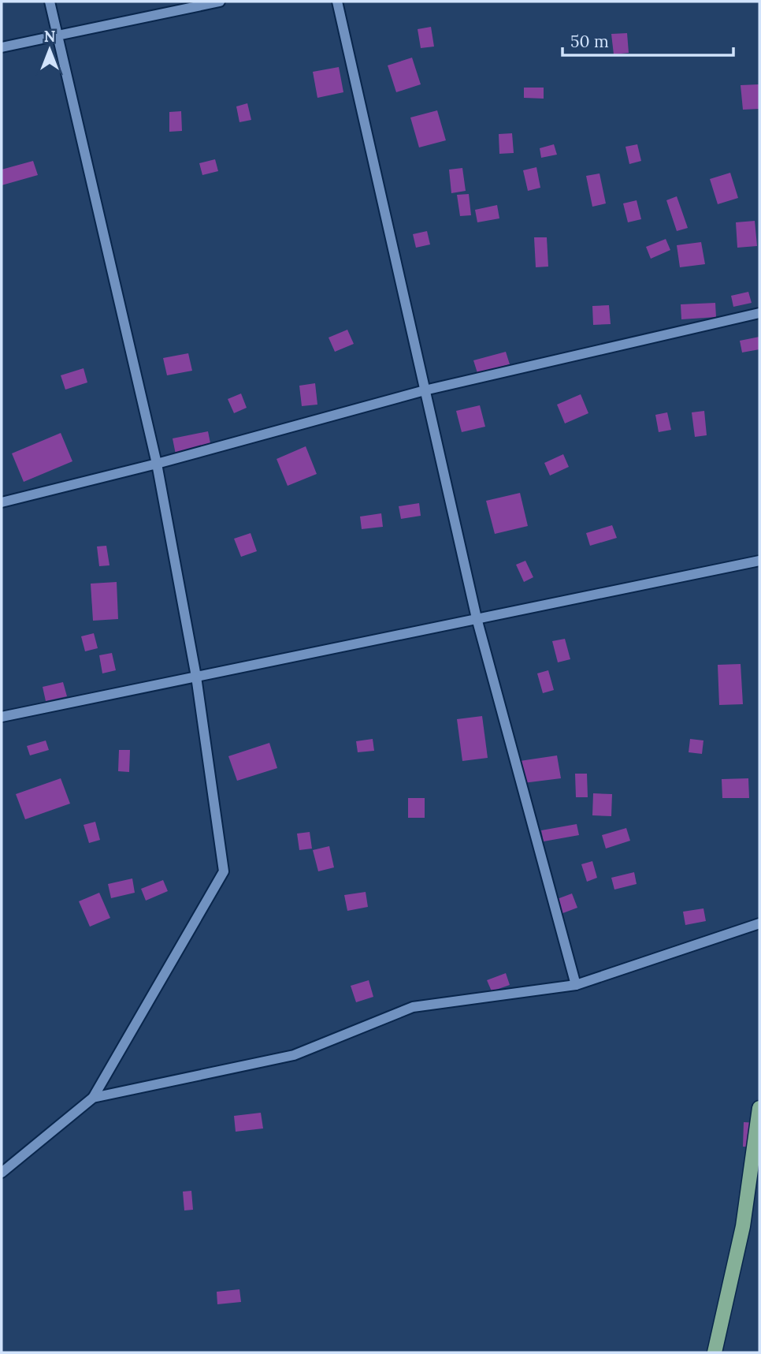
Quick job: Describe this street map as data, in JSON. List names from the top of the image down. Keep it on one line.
{"scale_bar":"50 m","north":"top"}
